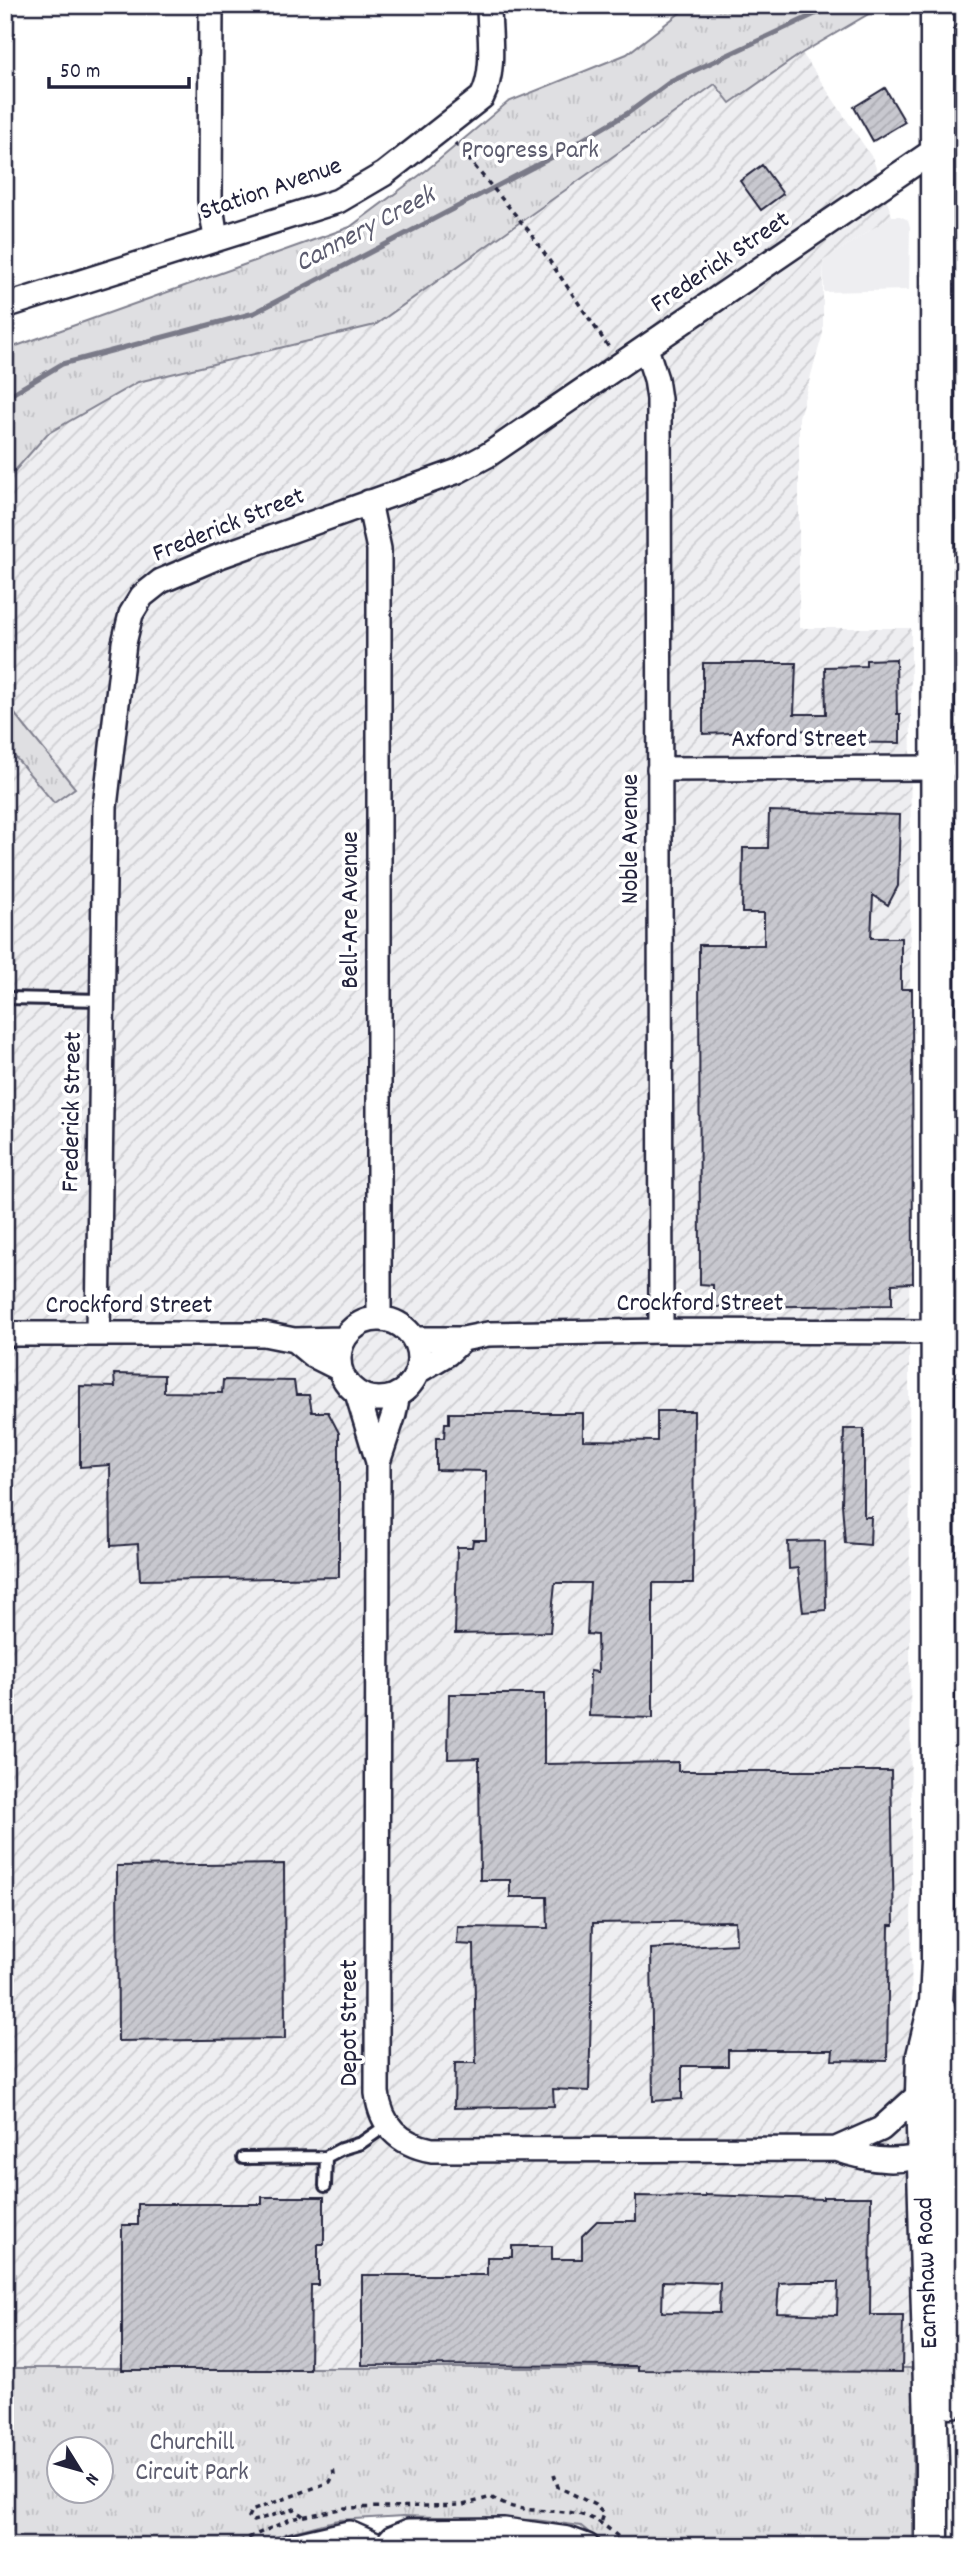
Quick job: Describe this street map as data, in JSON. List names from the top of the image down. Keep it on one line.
{"streets":{"street":["Station Avenue","Frederick Street","Axford Street","Noble Avenue","Bell-Are Avenue","Crockford Street","Depot Street","Earnshaw Road"]},"crossings":[["Frederick Street","Noble Avenue"],["Frederick Street","Bell-Are Avenue"],["Frederick Street","Crockford Street"],["Frederick Street","Earnshaw Road"],["Axford Street","Noble Avenue"],["Axford Street","Earnshaw Road"],["Noble Avenue","Crockford Street"],["Bell-Are Avenue","Crockford Street"],["Bell-Are Avenue","Depot Street"],["Crockford Street","Depot Street"],["Crockford Street","Earnshaw Road"]],"water":["Cannery Creek"],"parks":["Progress Park","Churchill Circuit Park"],"scale_bar":"50 m","north":"bottom right"}
